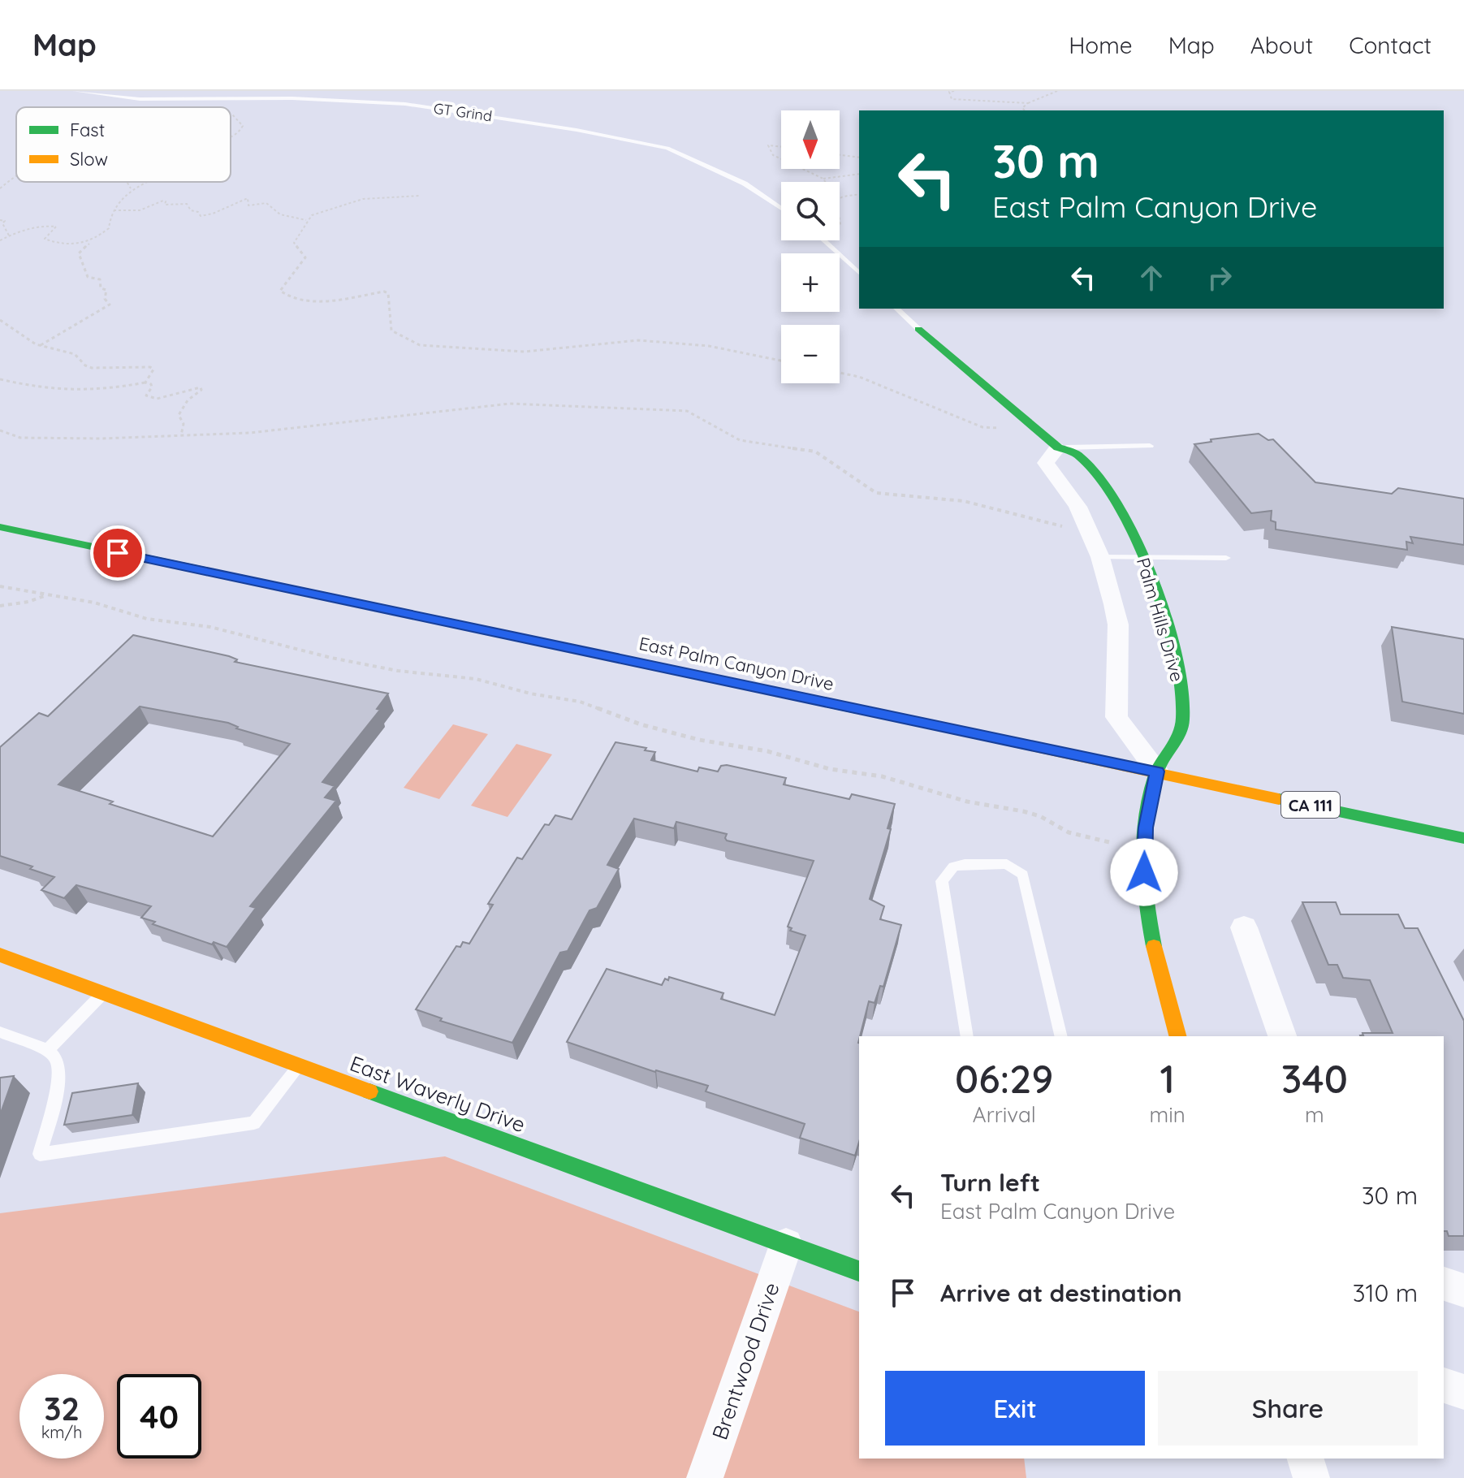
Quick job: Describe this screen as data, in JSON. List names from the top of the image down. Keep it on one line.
{"streets":{"street":["Palm Hills Drive","East Palm Canyon Drive","CA 111","East Waverly Drive","Brentwood Drive"],"lane":["GT Grind"]},"crossings":[["Palm Hills Drive","East Palm Canyon Drive"],["East Waverly Drive","Brentwood Drive"]],"legend":["Fast","Slow"],"north":"bottom","page":{"header":"Map","nav":["Home","Map","About","Contact"],"map_buttons":["+","−"],"turn":["30 m","East Palm Canyon Drive"],"eta":["06:29","Arrival","1","min","340","m"],"list":[{"name":"Turn left","note":"East Palm Canyon Drive","value":"30 m"},{"name":"Arrive at destination","value":"310 m"}],"buttons":["Exit","Share"],"speed":"32 km/h","limit":"40"}}
